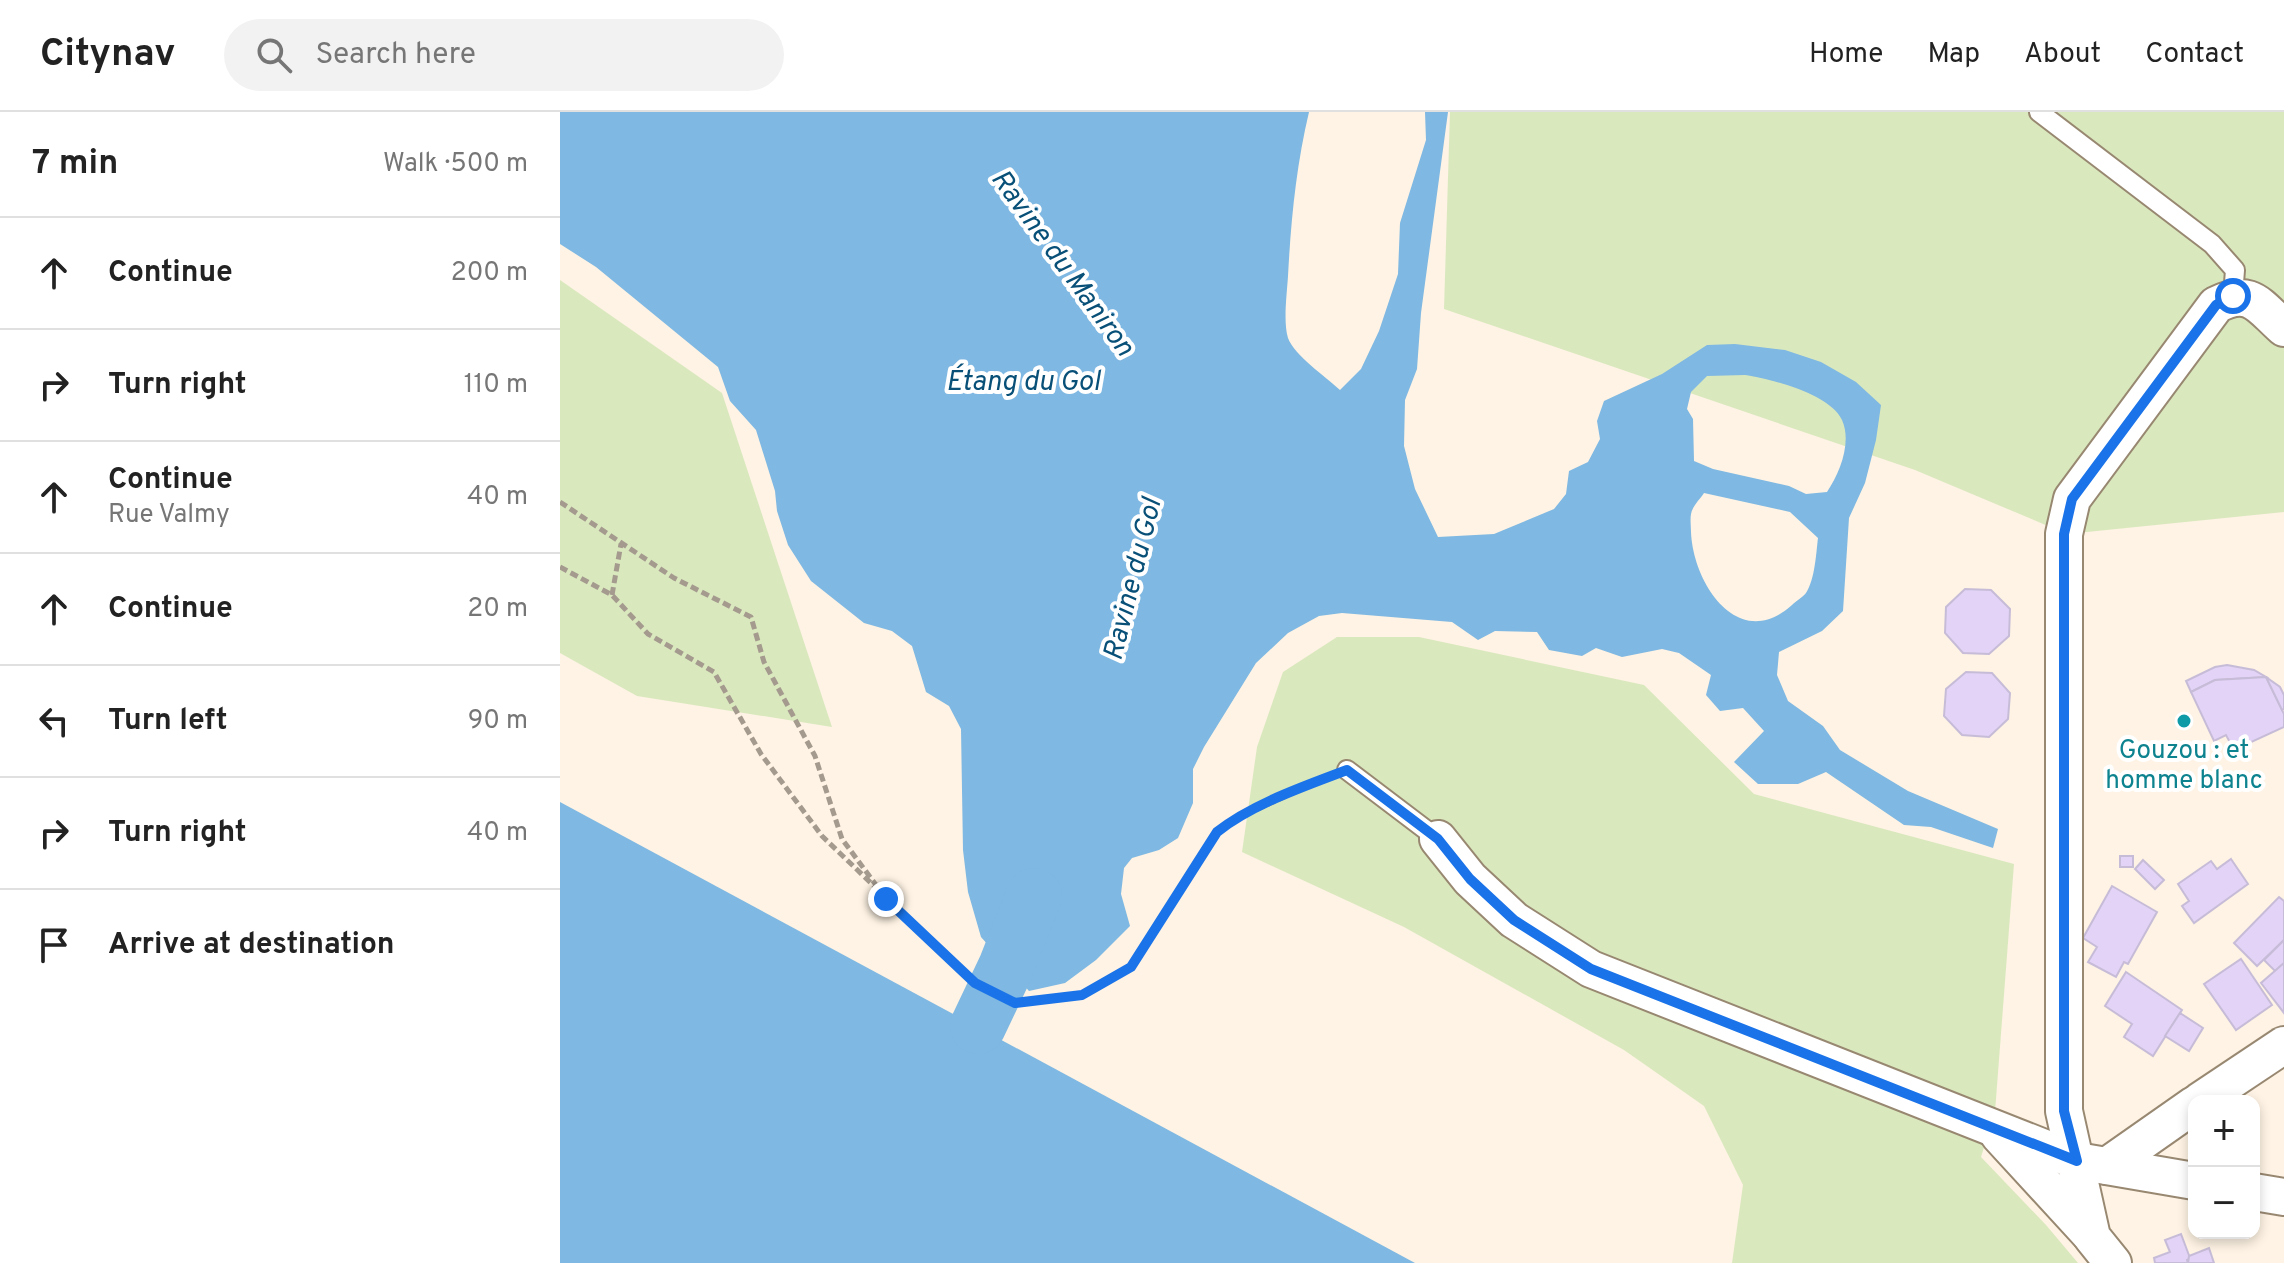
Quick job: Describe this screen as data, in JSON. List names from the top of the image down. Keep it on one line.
{"water":["Ravine du Maniron","Étang du Gol","Ravine du Gol"],"places":["Gouzou : et homme blanc"],"page":{"header":"Citynav","search":"Search here","nav":["Home","Map","About","Contact"],"heading":["7 min","Walk · 500 m"],"list":[["Continue","200 m"],["Turn right","110 m"],["Continue","Rue Valmy","40 m"],["Continue","20 m"],["Turn left","90 m"],["Turn right","40 m"],"Arrive at destination"],"map_buttons":["+","−"]}}
